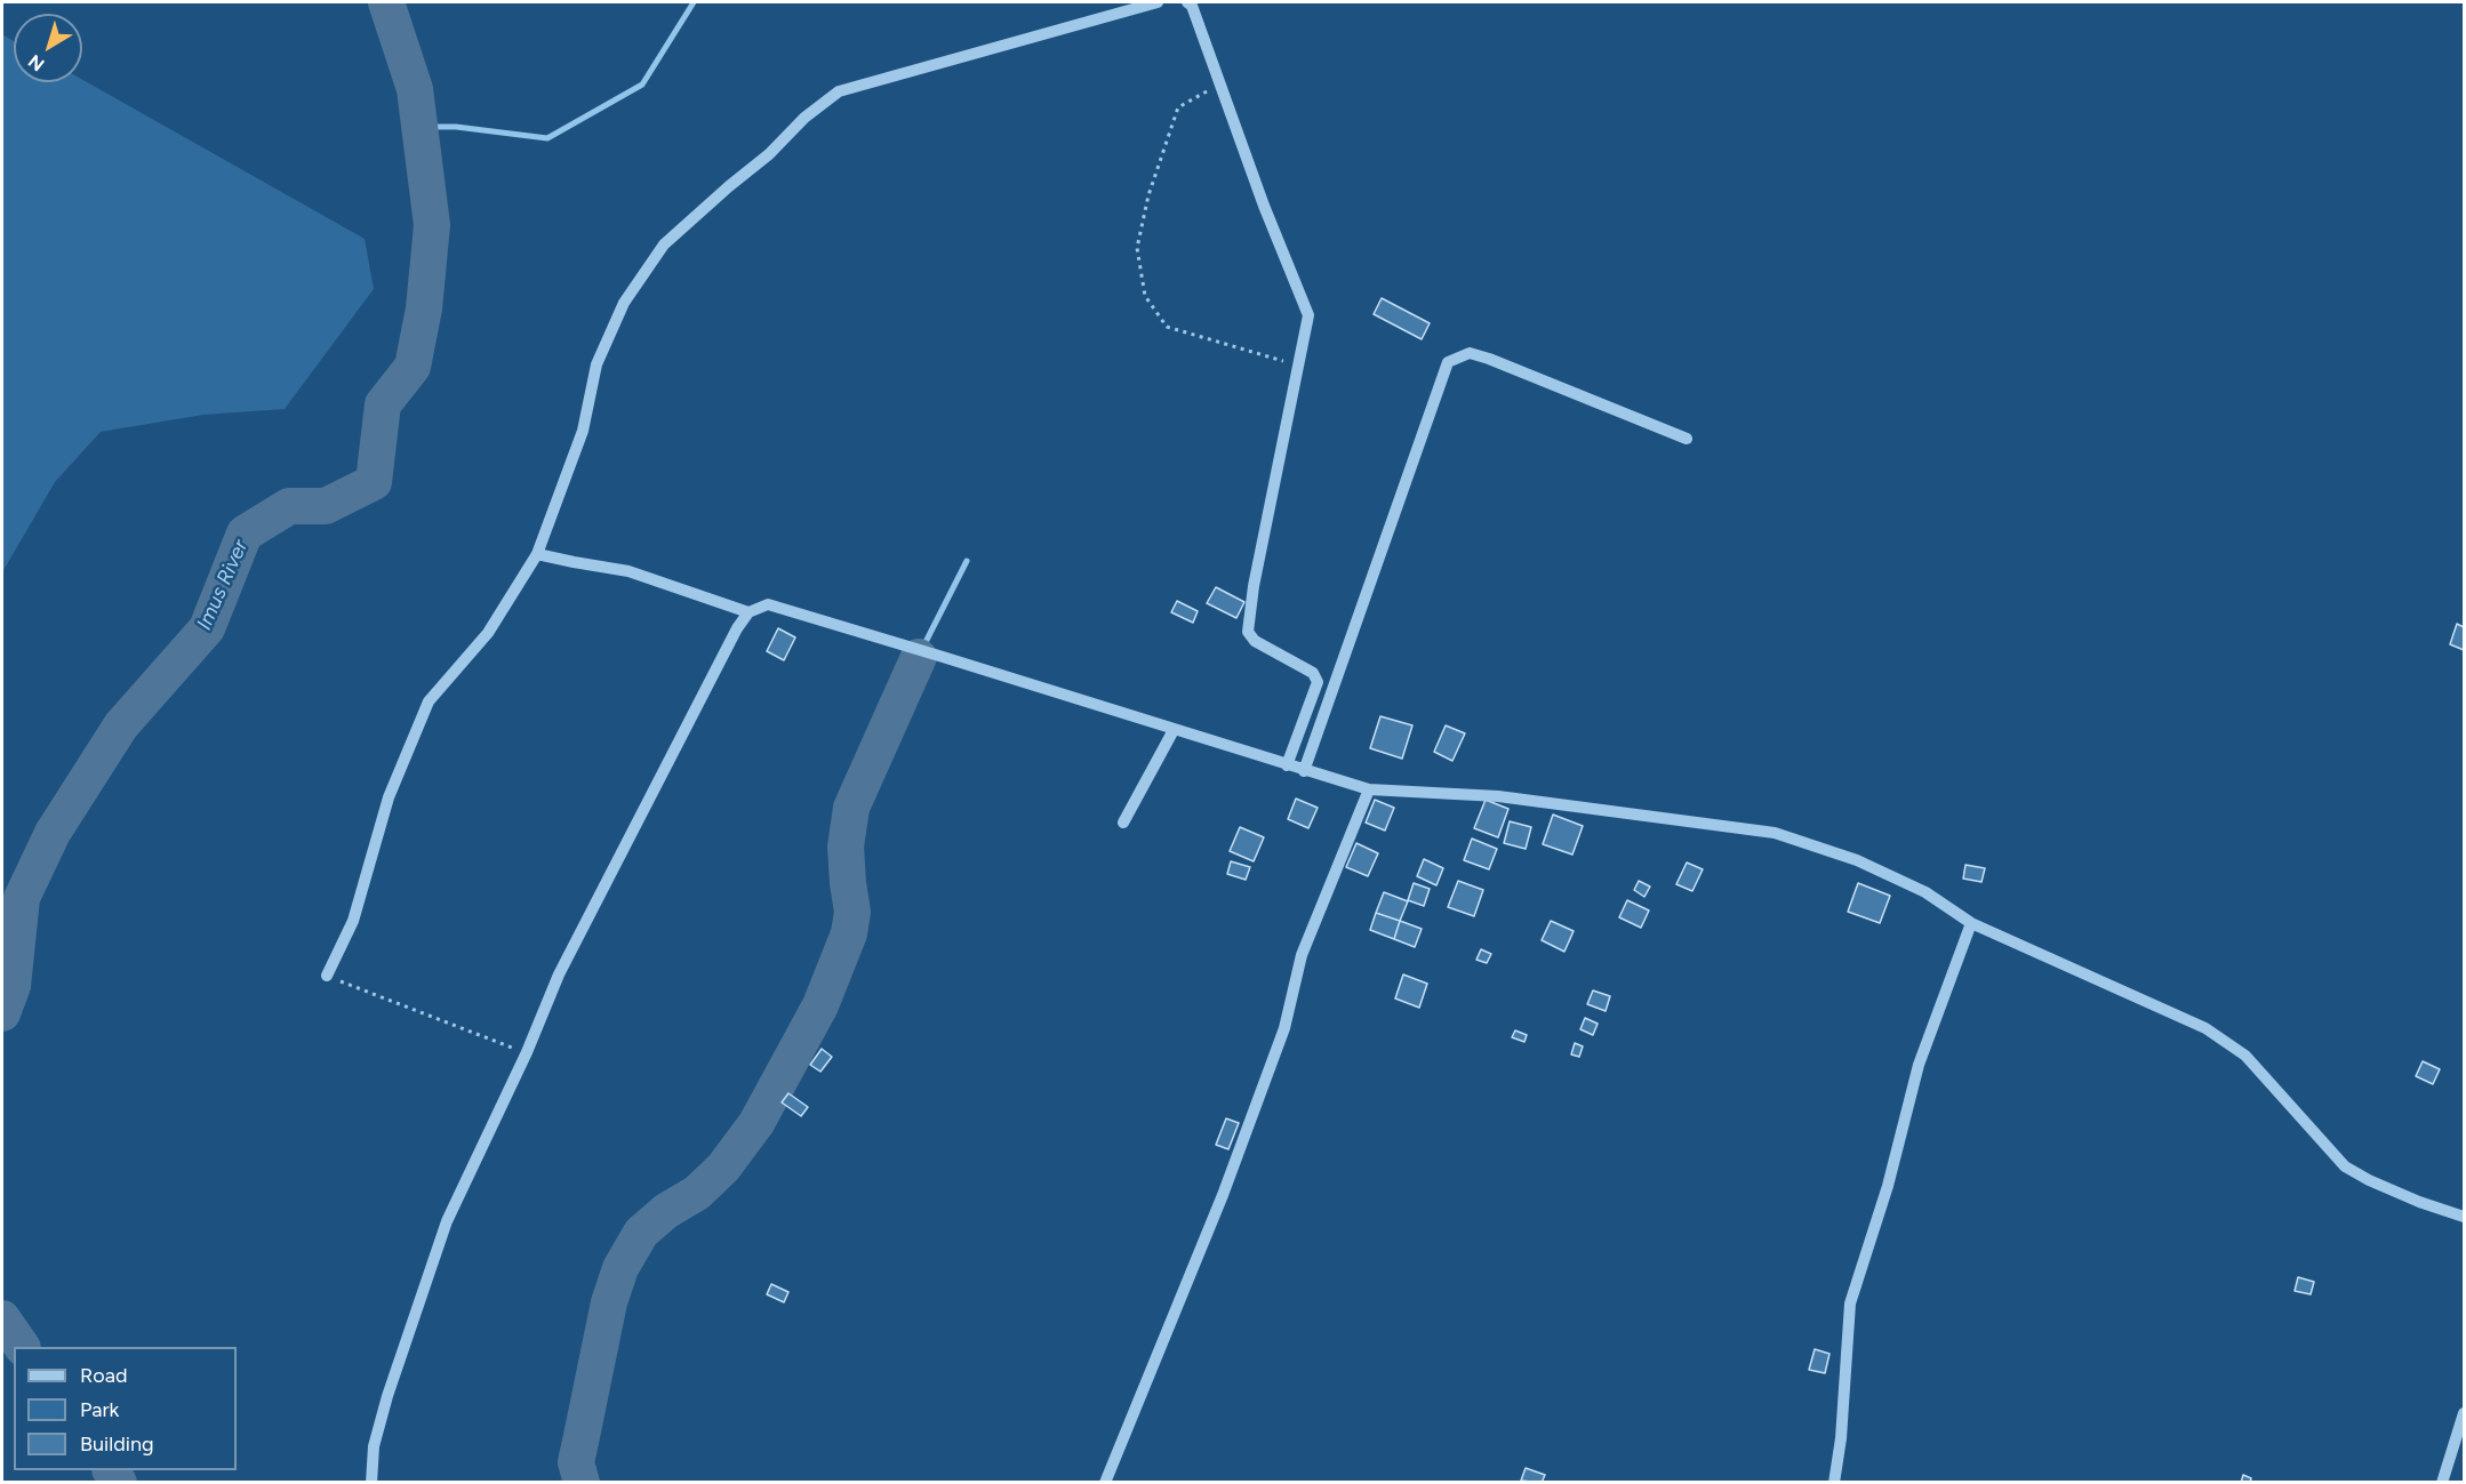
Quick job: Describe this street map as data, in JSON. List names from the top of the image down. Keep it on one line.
{"water":["Imus River"],"legend":["Road","Park","Building"],"north":"bottom left"}
